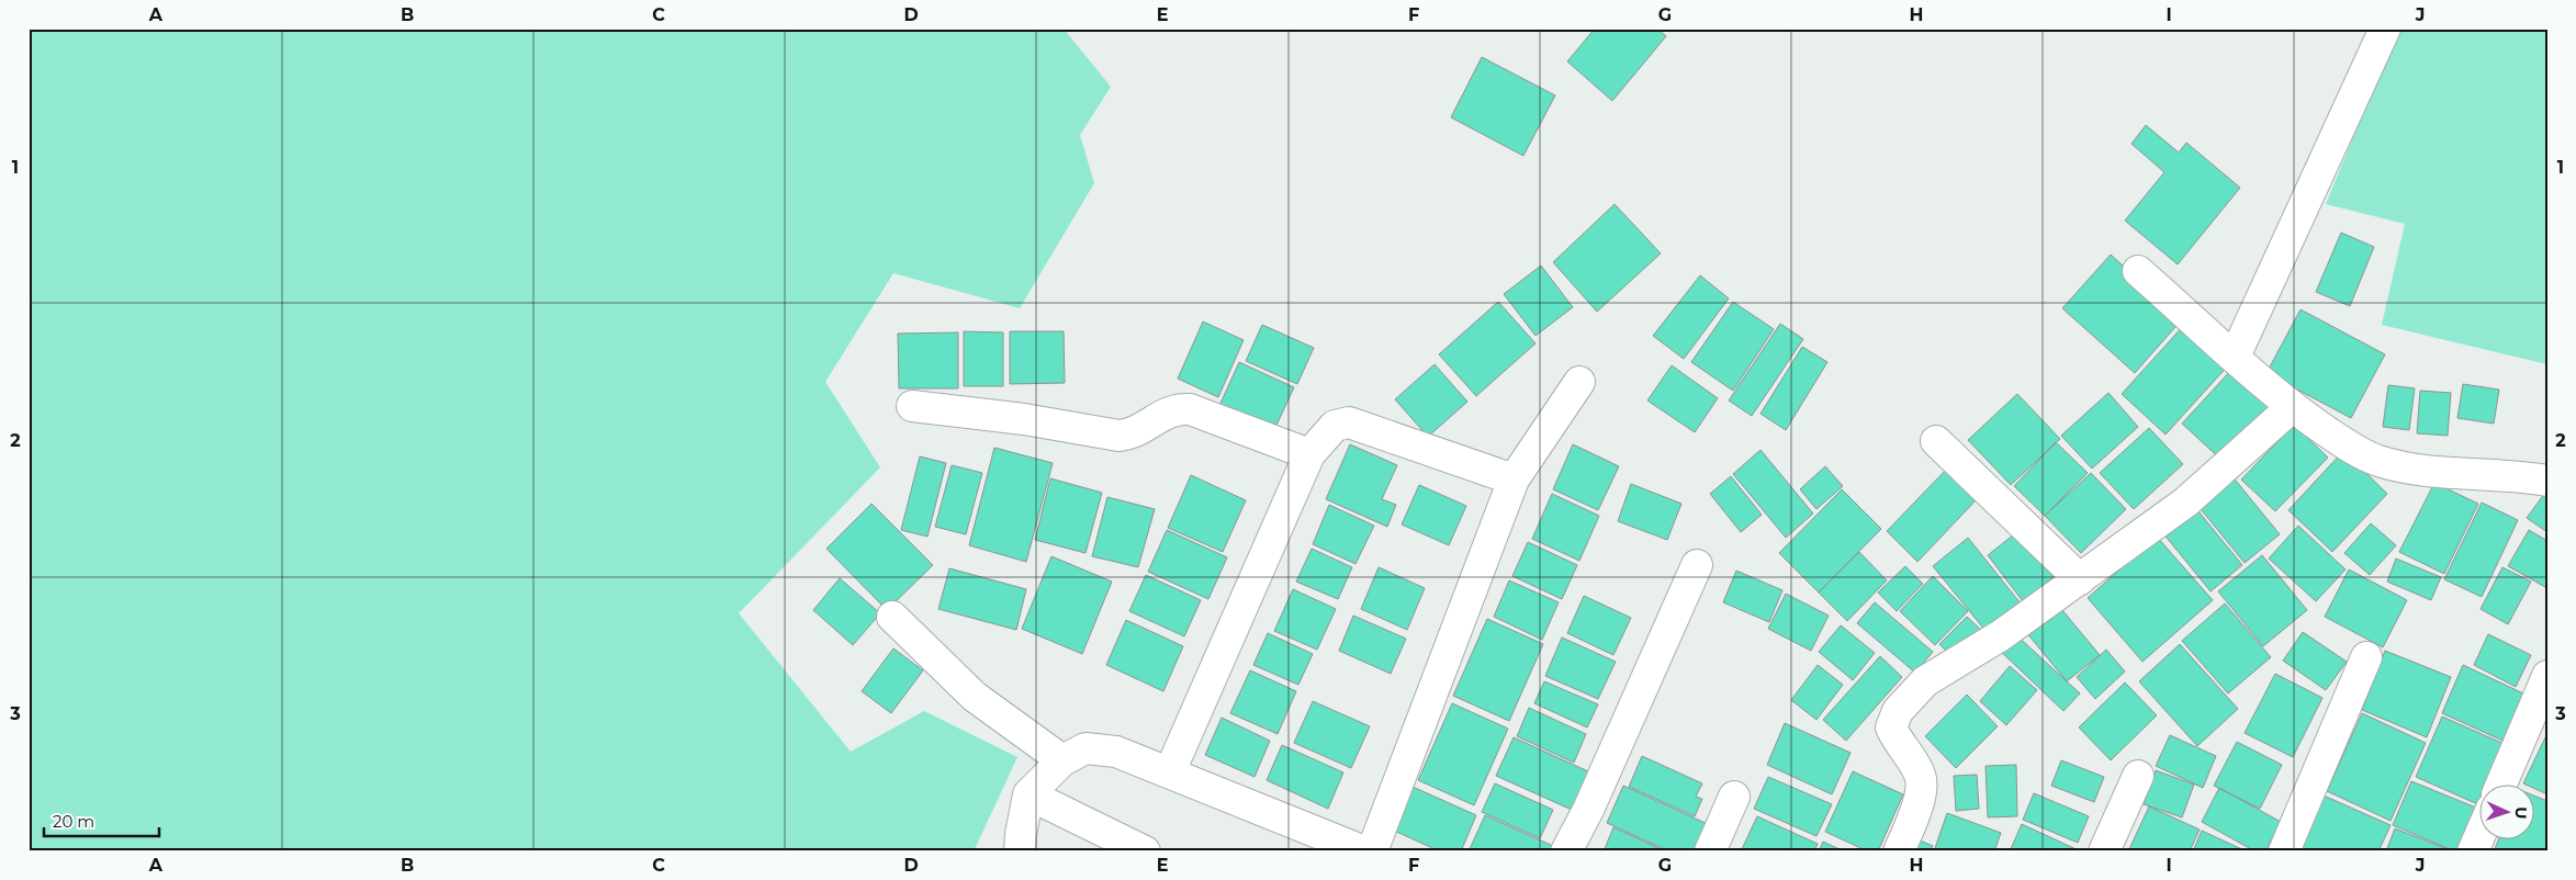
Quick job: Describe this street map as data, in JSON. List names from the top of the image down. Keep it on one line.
{"scale_bar":"20 m","north":"right","grid":{"columns":["A","B","C","D","E","F","G","H","I","J"],"rows":["1","2","3"]}}
